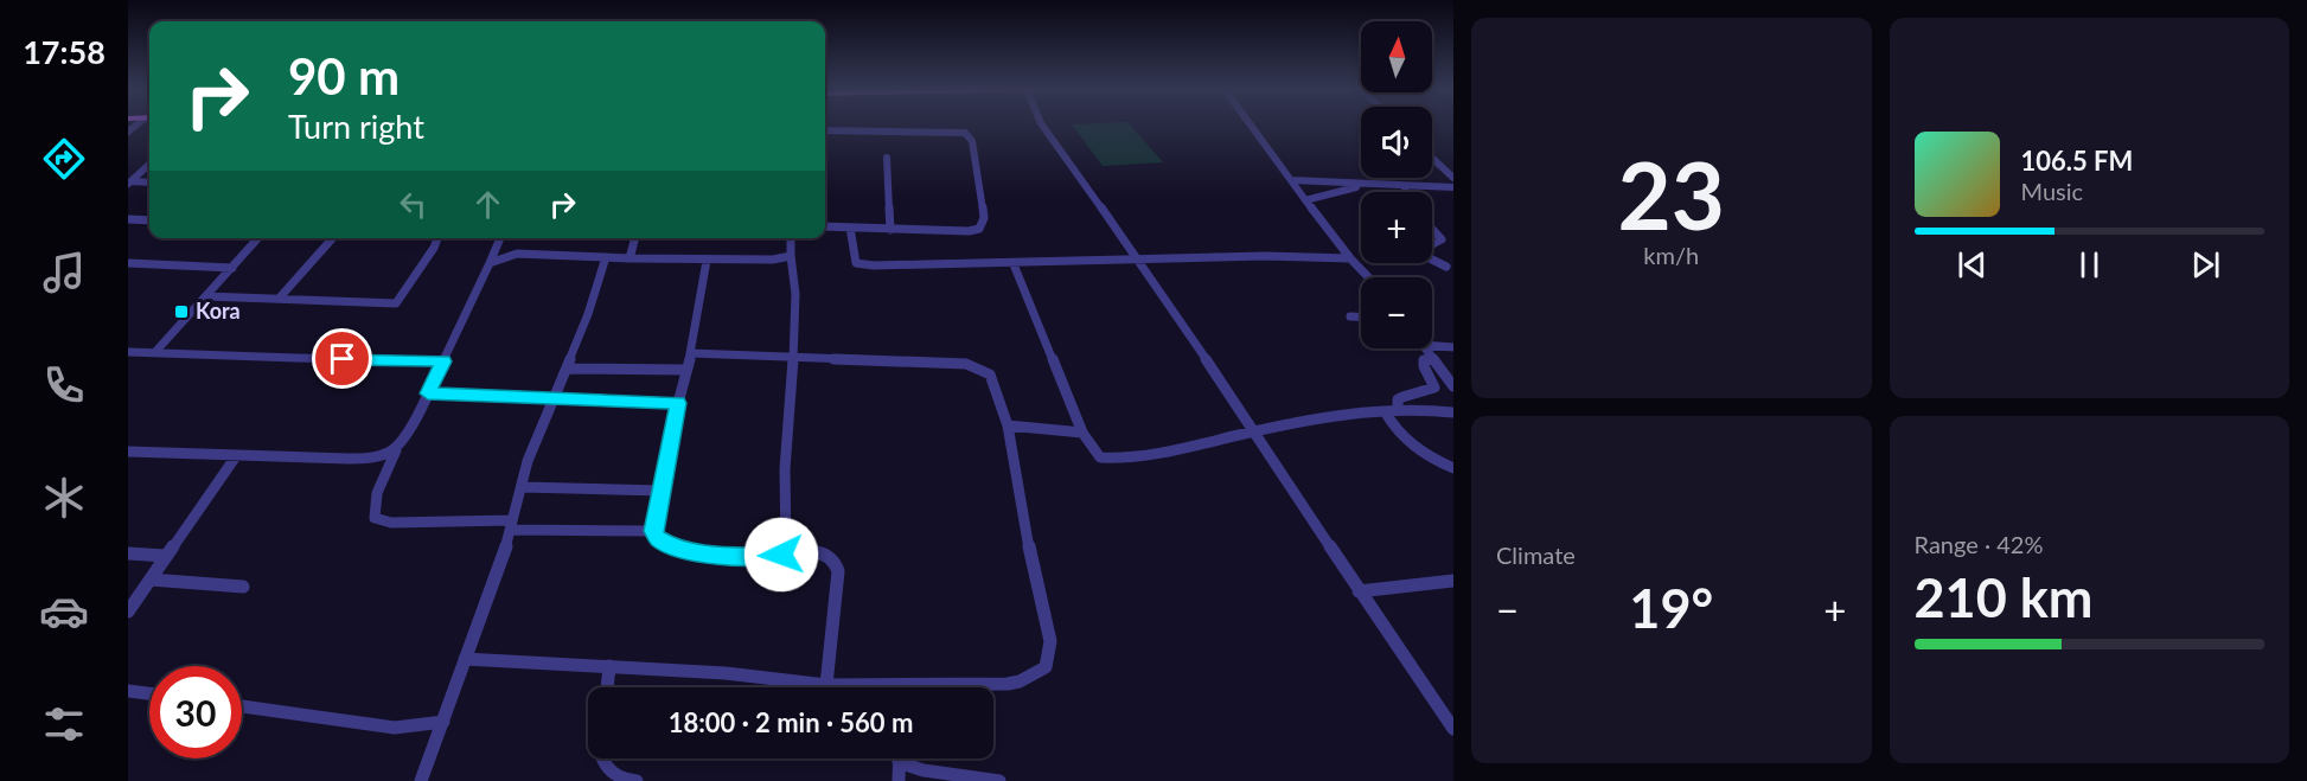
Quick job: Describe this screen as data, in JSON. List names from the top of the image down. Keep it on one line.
{"places":{"transit":["Kora"]},"north":"top","page":{"tabs":"17:58","tile":[["23","km/h"],"Climate",["Range · 42%","210 km"]],"map_buttons":["+","−"],"turn":["90 m","Turn right"],"song":["106.5 FM","Music"],"heat":["−","19°","+"],"limit":"30","trip":"18:00 · 2 min · 560 m"}}
